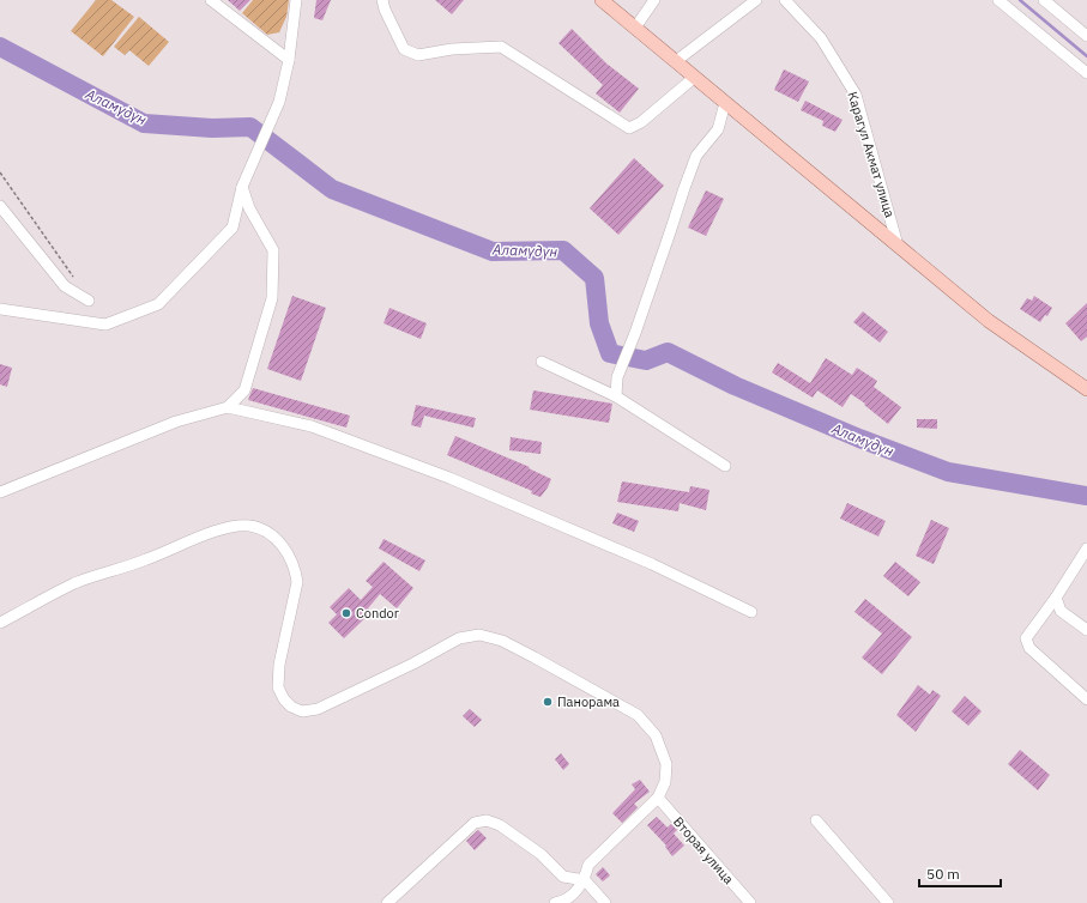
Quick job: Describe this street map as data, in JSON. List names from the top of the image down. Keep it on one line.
{"streets":{"street":["Карагул Акмат улица","Вторая улица"]},"water":["Аламүдүн"],"places":["Condor","Панорама"],"scale_bar":"50 m"}
